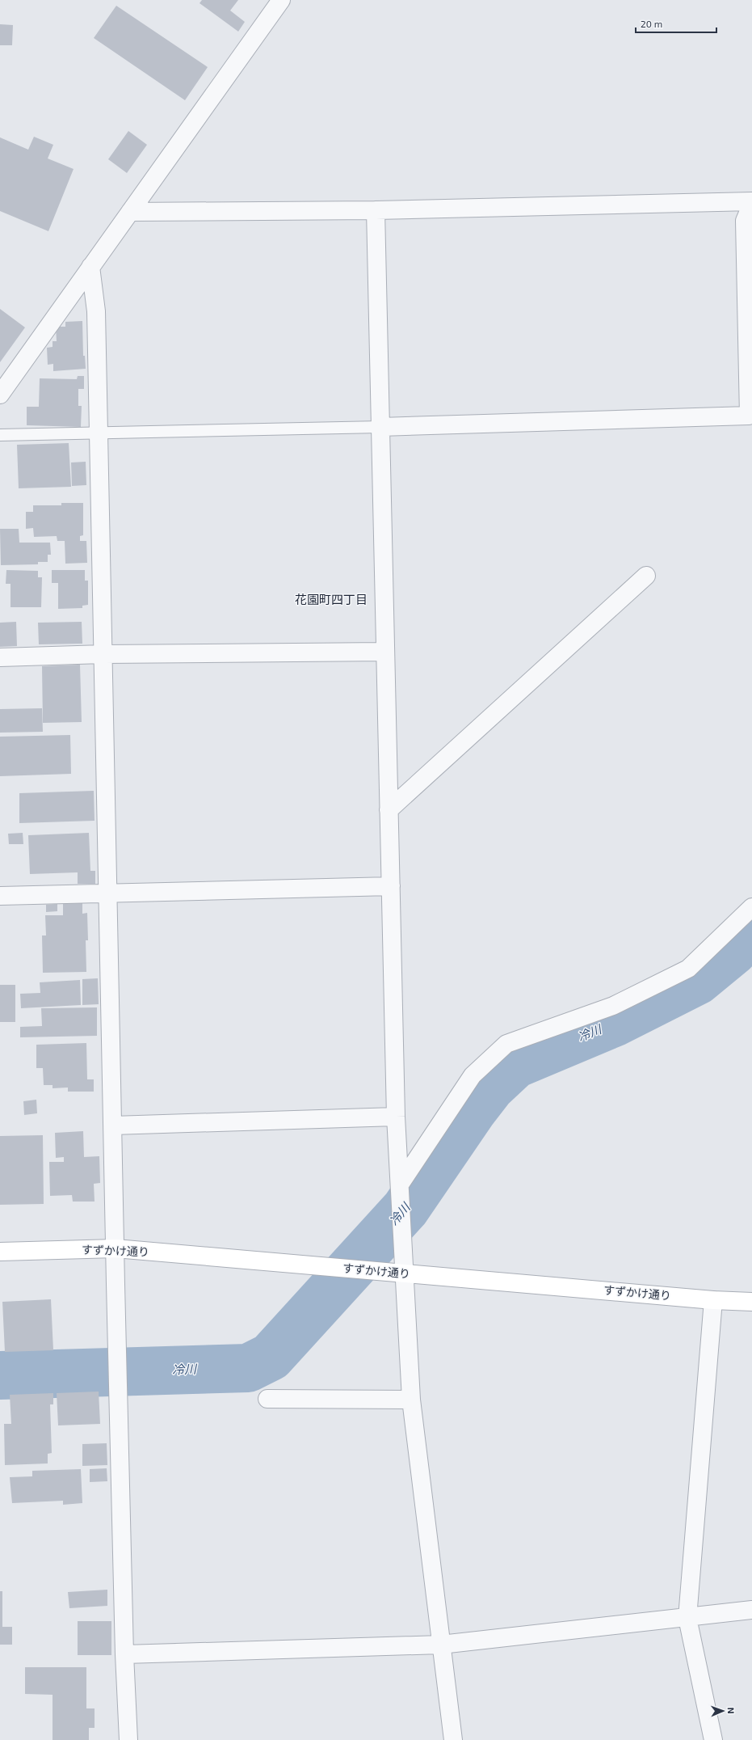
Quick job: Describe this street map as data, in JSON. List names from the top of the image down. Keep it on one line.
{"streets":{"street":["すずかけ通り"]},"districts":["花園町四丁目"],"water":["冷川"],"scale_bar":"20 m","north":"right"}
